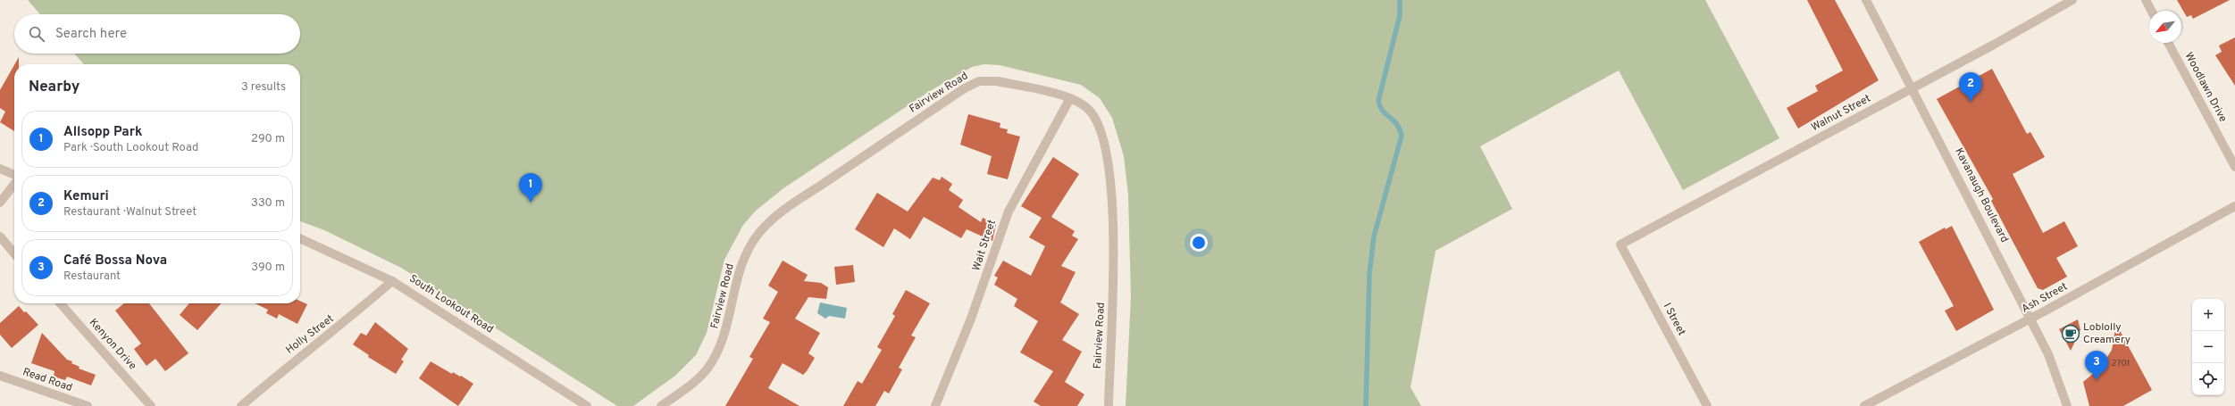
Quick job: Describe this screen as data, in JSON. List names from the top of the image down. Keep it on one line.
{"streets":{"street":["Woodlawn Drive","Fairview Road","Walnut Street","Kavanaugh Boulevard","Wait Street","Ash Street","South Lookout Road","I Street","Holly Street","Kenyon Drive","Read Road"]},"crossings":[["Fairview Road","Wait Street"],["Walnut Street","Kavanaugh Boulevard"],["Walnut Street","I Street"],["Kavanaugh Boulevard","Ash Street"],["South Lookout Road","Holly Street"]],"places":{"cafe":["Loblolly Creamery"]},"house_numbers":["2701"],"north":"bottom left","page":{"search":"Search here","heading":["Nearby","3 results"],"pins":["2","1","3"],"list":[{"mark":"1","name":"Allsopp Park","note":"Park · South Lookout Road","value":"290 m"},{"mark":"2","name":"Kemuri","note":"Restaurant · Walnut Street","value":"330 m"},{"mark":"3","name":"Café Bossa Nova","note":"Restaurant","value":"390 m"}],"map_buttons":["+","−"]}}
